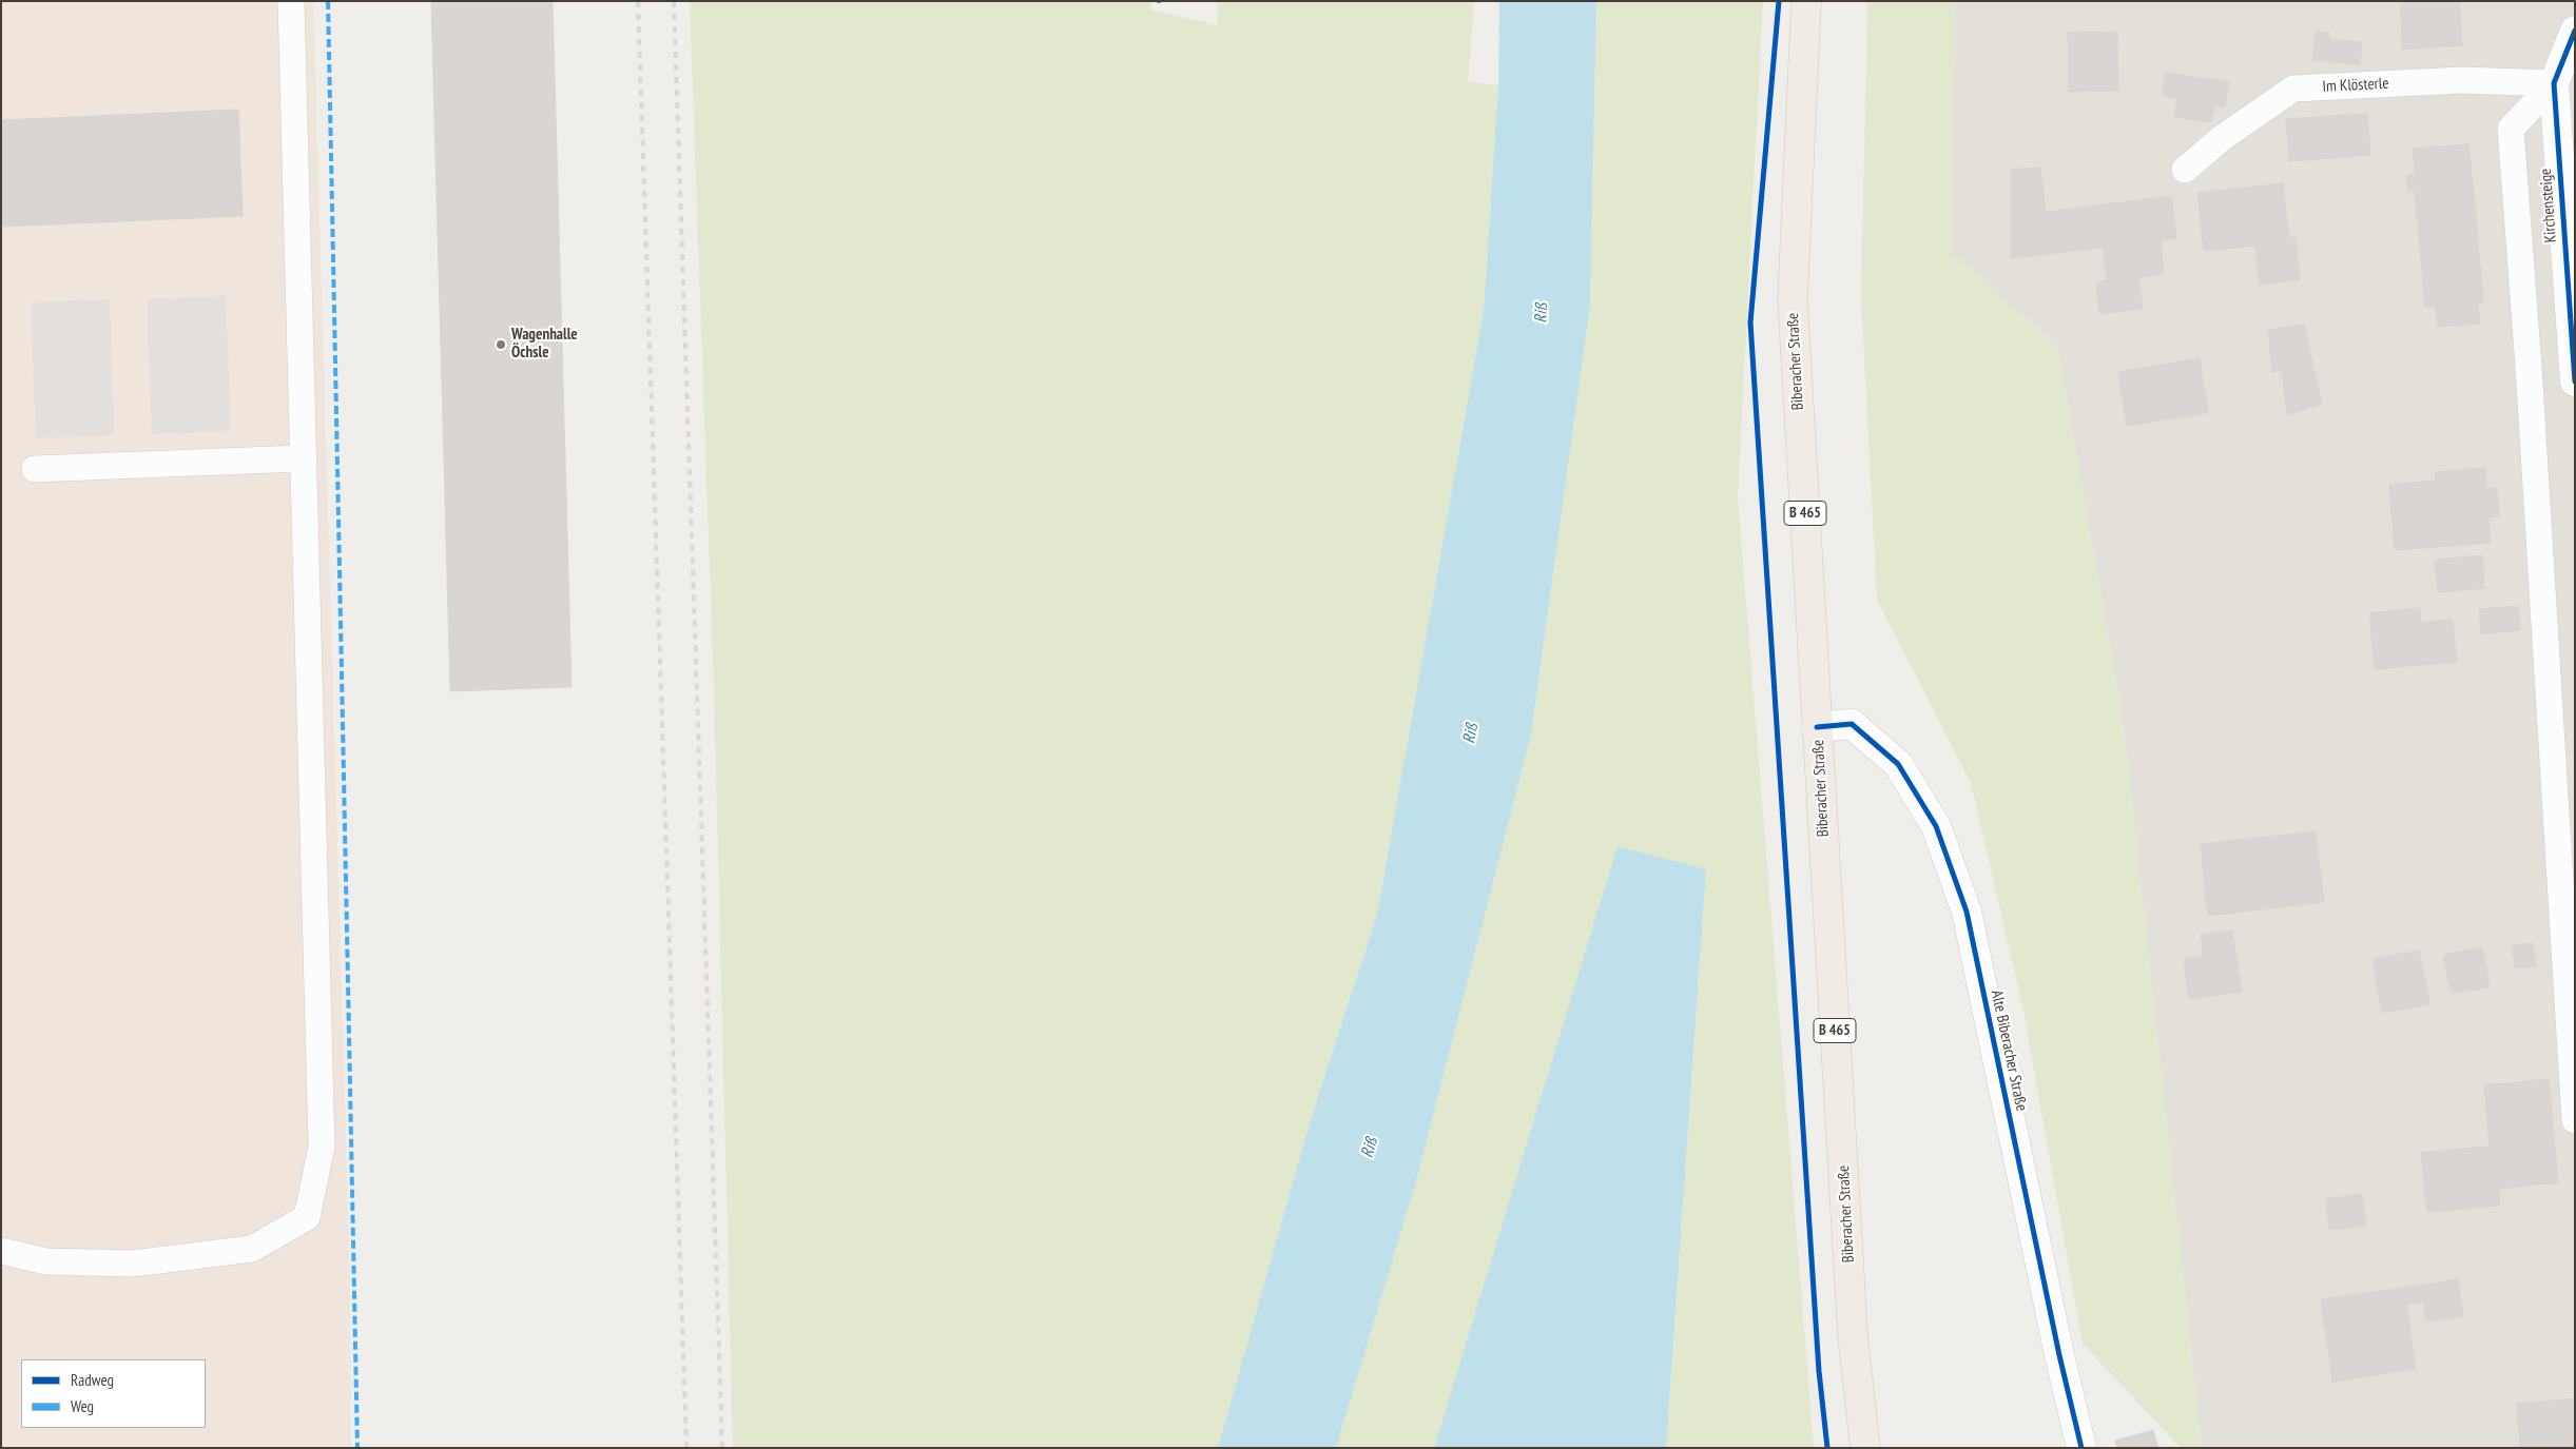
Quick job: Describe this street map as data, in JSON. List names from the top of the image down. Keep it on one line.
{"streets":{"main road":["Biberacher Straße","B 465"],"street":["Kirchensteige","Alte Biberacher Straße"],"lane":["Im Klösterle"]},"crossings":[["Im Klösterle","Kirchensteige"],["Biberacher Straße","Alte Biberacher Straße"]],"water":["Riß"],"places":["Wagenhalle Öchsle"],"legend":["Radweg","Weg"]}
